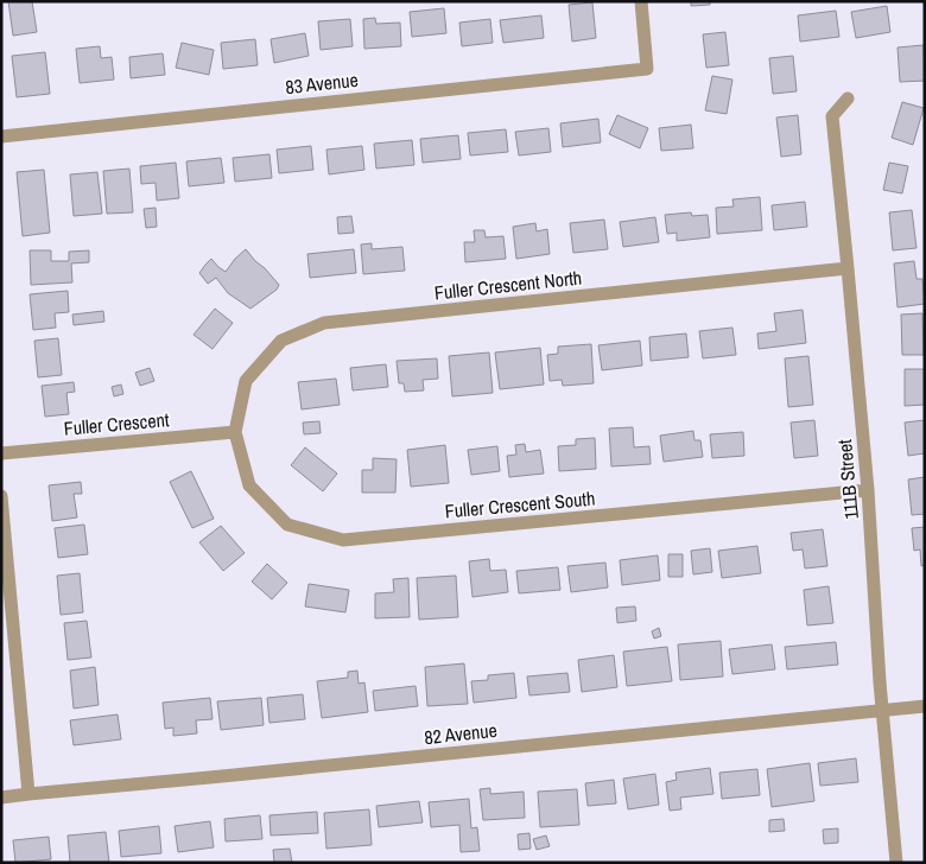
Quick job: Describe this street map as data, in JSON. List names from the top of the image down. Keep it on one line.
{"streets":{"street":["83 Avenue","Fuller Crescent North","Fuller Crescent","111B Street","Fuller Crescent South","82 Avenue"]},"crossings":[["Fuller Crescent North","Fuller Crescent"],["Fuller Crescent North","111B Street"],["Fuller Crescent North","Fuller Crescent South"],["Fuller Crescent","Fuller Crescent South"],["111B Street","Fuller Crescent South"],["111B Street","82 Avenue"]]}
